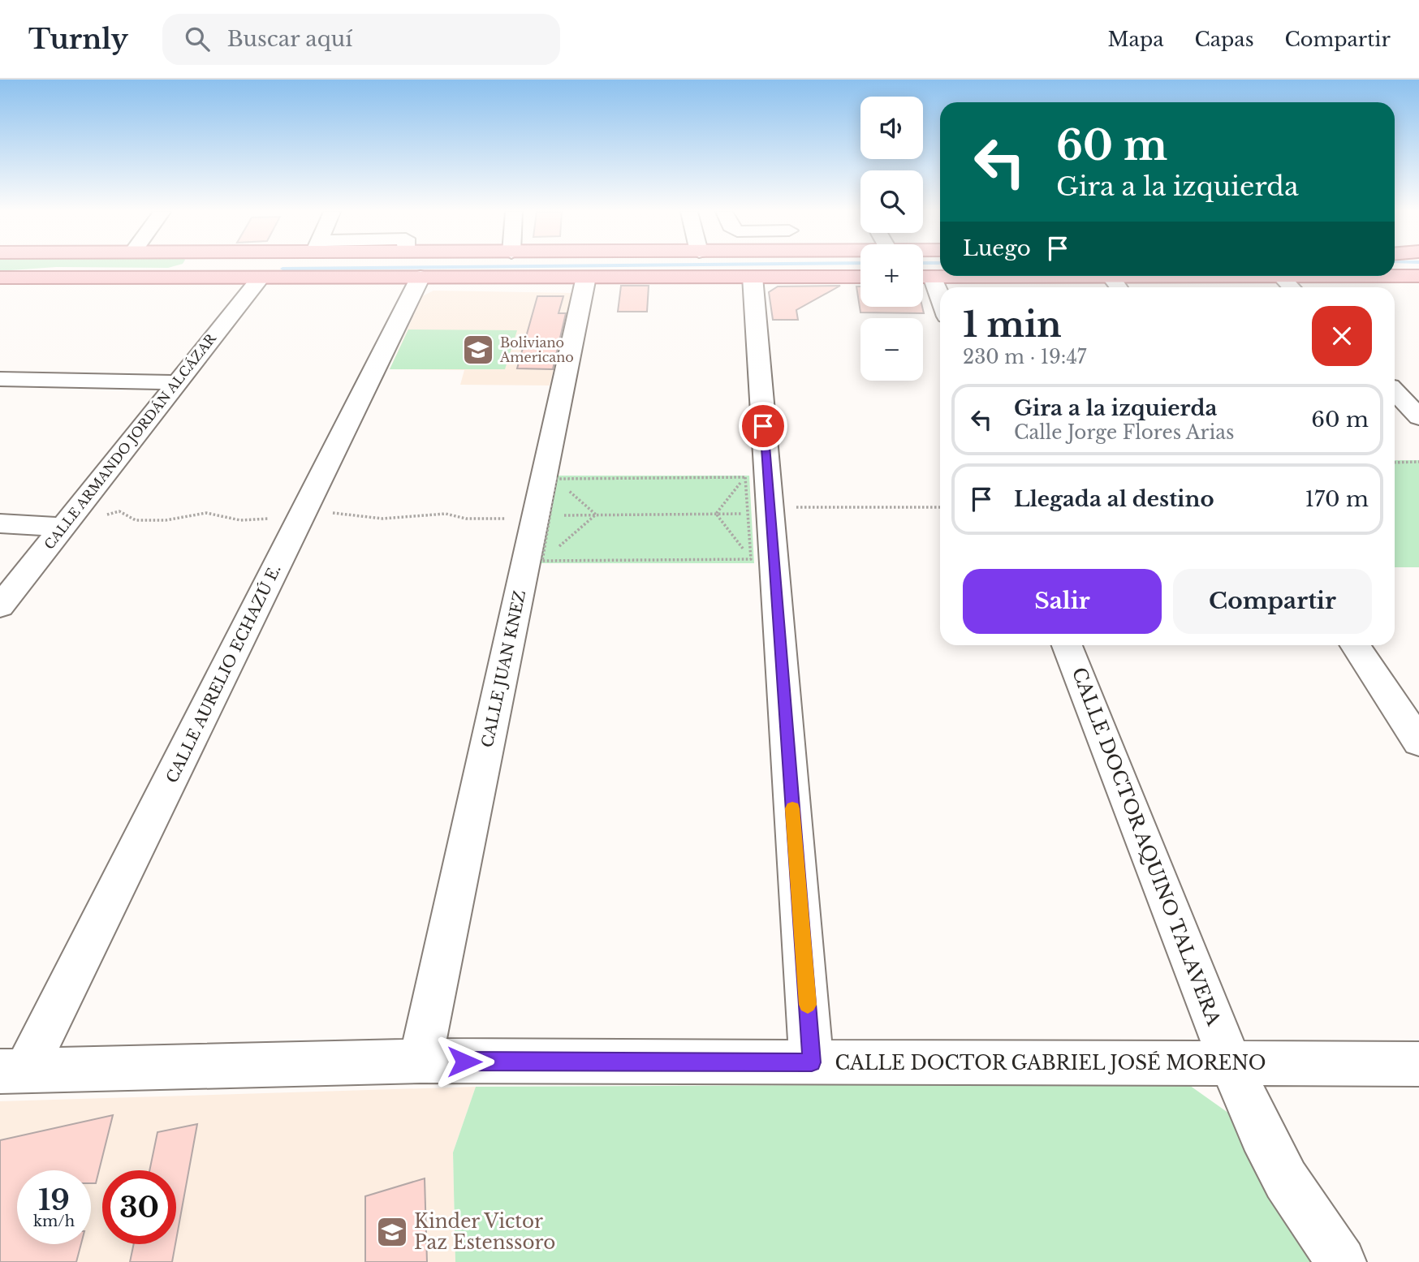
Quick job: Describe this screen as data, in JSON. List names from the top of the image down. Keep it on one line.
{"streets":{"street":["CALLE ARMANDO JORDÁN ALCÁZAR","CALLE JUAN KNEZ","CALLE AURELIO ECHAZÚ E.","CALLE DOCTOR AQUINO TALAVERA","CALLE DOCTOR GABRIEL JOSÉ MORENO"]},"crossings":[["CALLE JUAN KNEZ","CALLE DOCTOR GABRIEL JOSÉ MORENO"],["CALLE AURELIO ECHAZÚ E.","CALLE DOCTOR GABRIEL JOSÉ MORENO"],["CALLE DOCTOR AQUINO TALAVERA","CALLE DOCTOR GABRIEL JOSÉ MORENO"]],"places":{"school or university":["Boliviano Americano","Kinder Victor Paz Estenssoro"]},"page":{"header":"Turnly","search":"Buscar aquí","nav":["Mapa","Capas","Compartir"],"map_buttons":["+","−"],"turn":["60 m","Gira a la izquierda"],"then":"Luego","heading":["1 min","230 m · 19:47"],"list":[{"name":"Gira a la izquierda","note":"Calle Jorge Flores Arias","value":"60 m"},{"name":"Llegada al destino","value":"170 m"}],"buttons":["Salir","Compartir"],"speed":"19 km/h","limit":"30"}}
